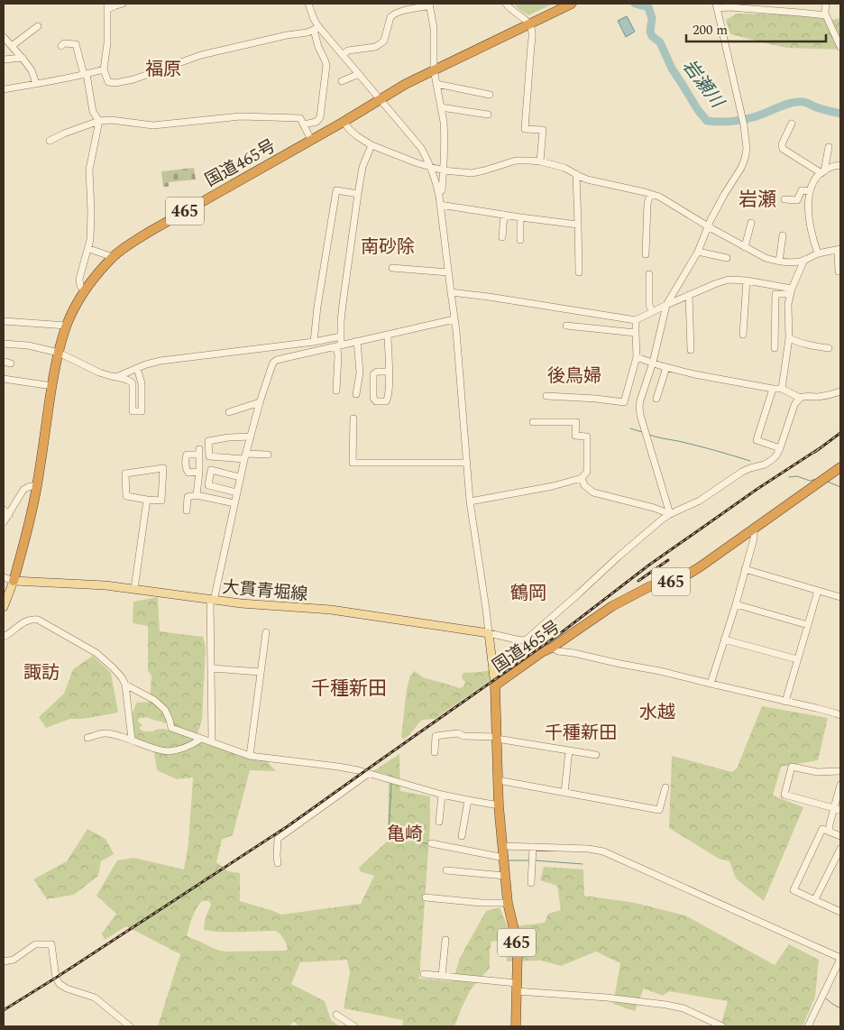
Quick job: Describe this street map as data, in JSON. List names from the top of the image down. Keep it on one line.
{"streets":{"highway":["国道465号","465"],"main road":["大貫青堀線"]},"crossings":[["国道465号","大貫青堀線"]],"districts":["福原","岩瀬","南砂除","後鳥婦","鶴岡","諏訪","千種新田","水越","千種新田","亀崎"],"water":["岩瀬川"],"scale_bar":"200 m"}
